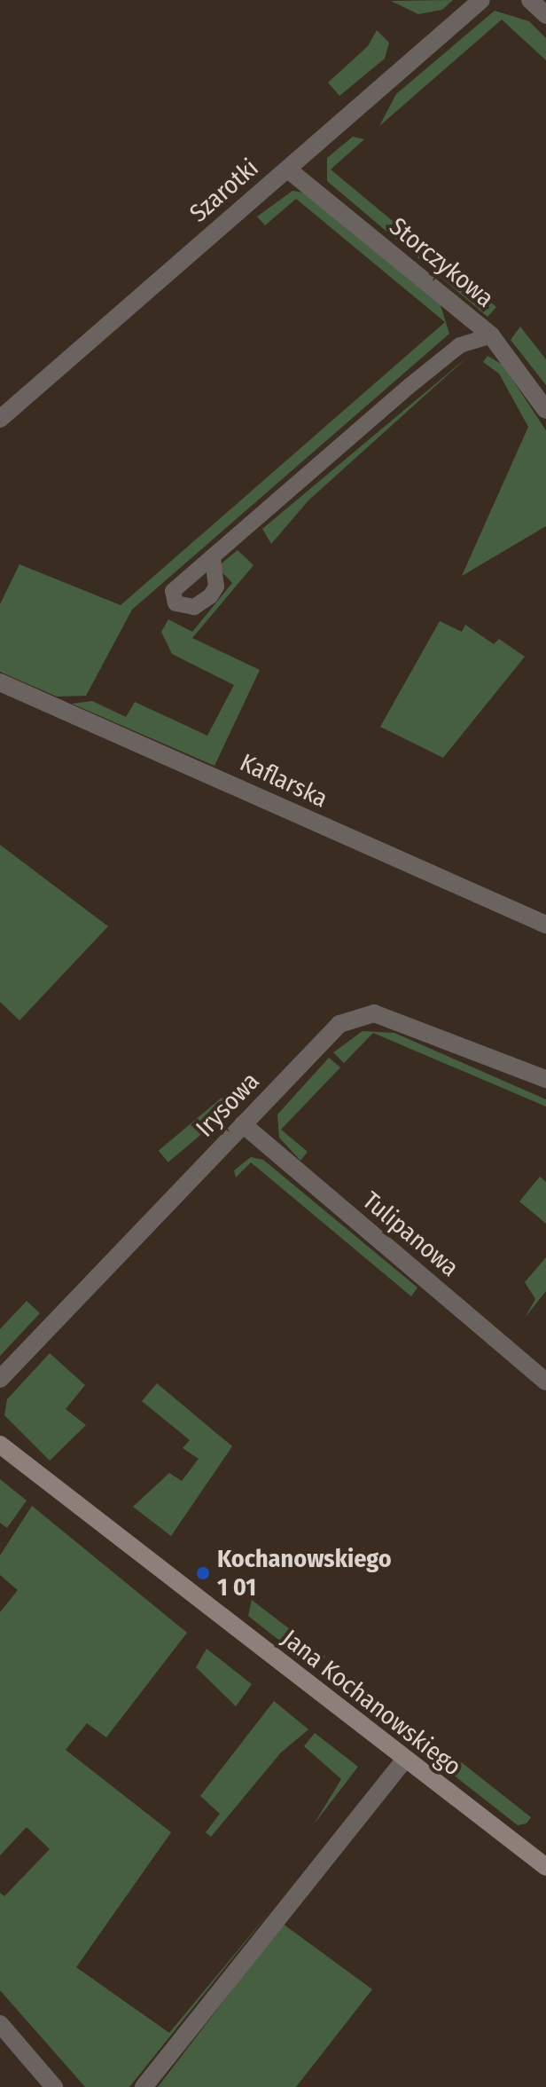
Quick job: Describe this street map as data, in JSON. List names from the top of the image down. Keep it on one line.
{"streets":{"street":["Szarotki","Storczykowa","Kaflarska","Irysowa","Tulipanowa","Jana Kochanowskiego"]},"crossings":[["Szarotki","Storczykowa"],["Irysowa","Tulipanowa"]],"places":["Kochanowskiego 1 01"]}
